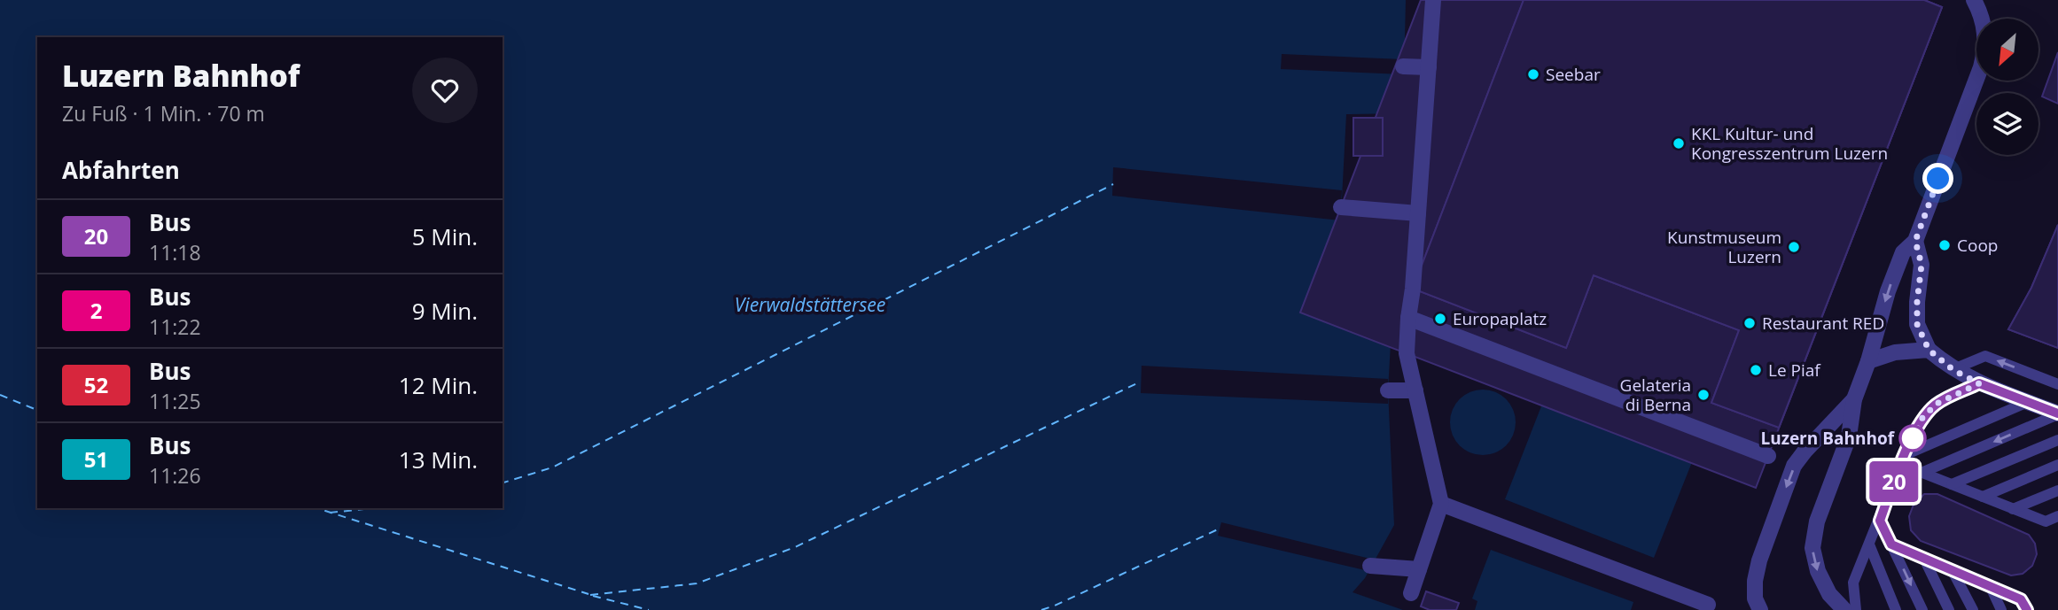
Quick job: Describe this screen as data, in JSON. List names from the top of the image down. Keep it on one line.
{"water":["Vierwaldstättersee"],"places":["Seebar","KKL Kultur- und Kongresszentrum Luzern","Coop","Kunstmuseum Luzern","Europaplatz","Restaurant RED","Le Piaf","Gelateria di Berna","Luzern Bahnhof"],"lines":["bus line 20"],"north":"bottom left","page":{"on_map":"20","heading":[["Luzern Bahnhof","Zu Fuß · 1 Min. · 70 m"],"Abfahrten"],"list":[{"mark":"20","name":"Bus","note":"11:18","value":"5 Min."},{"mark":"2","name":"Bus","note":"11:22","value":"9 Min."},{"mark":"52","name":"Bus","note":"11:25","value":"12 Min."},{"mark":"51","name":"Bus","note":"11:26","value":"13 Min."}]}}
